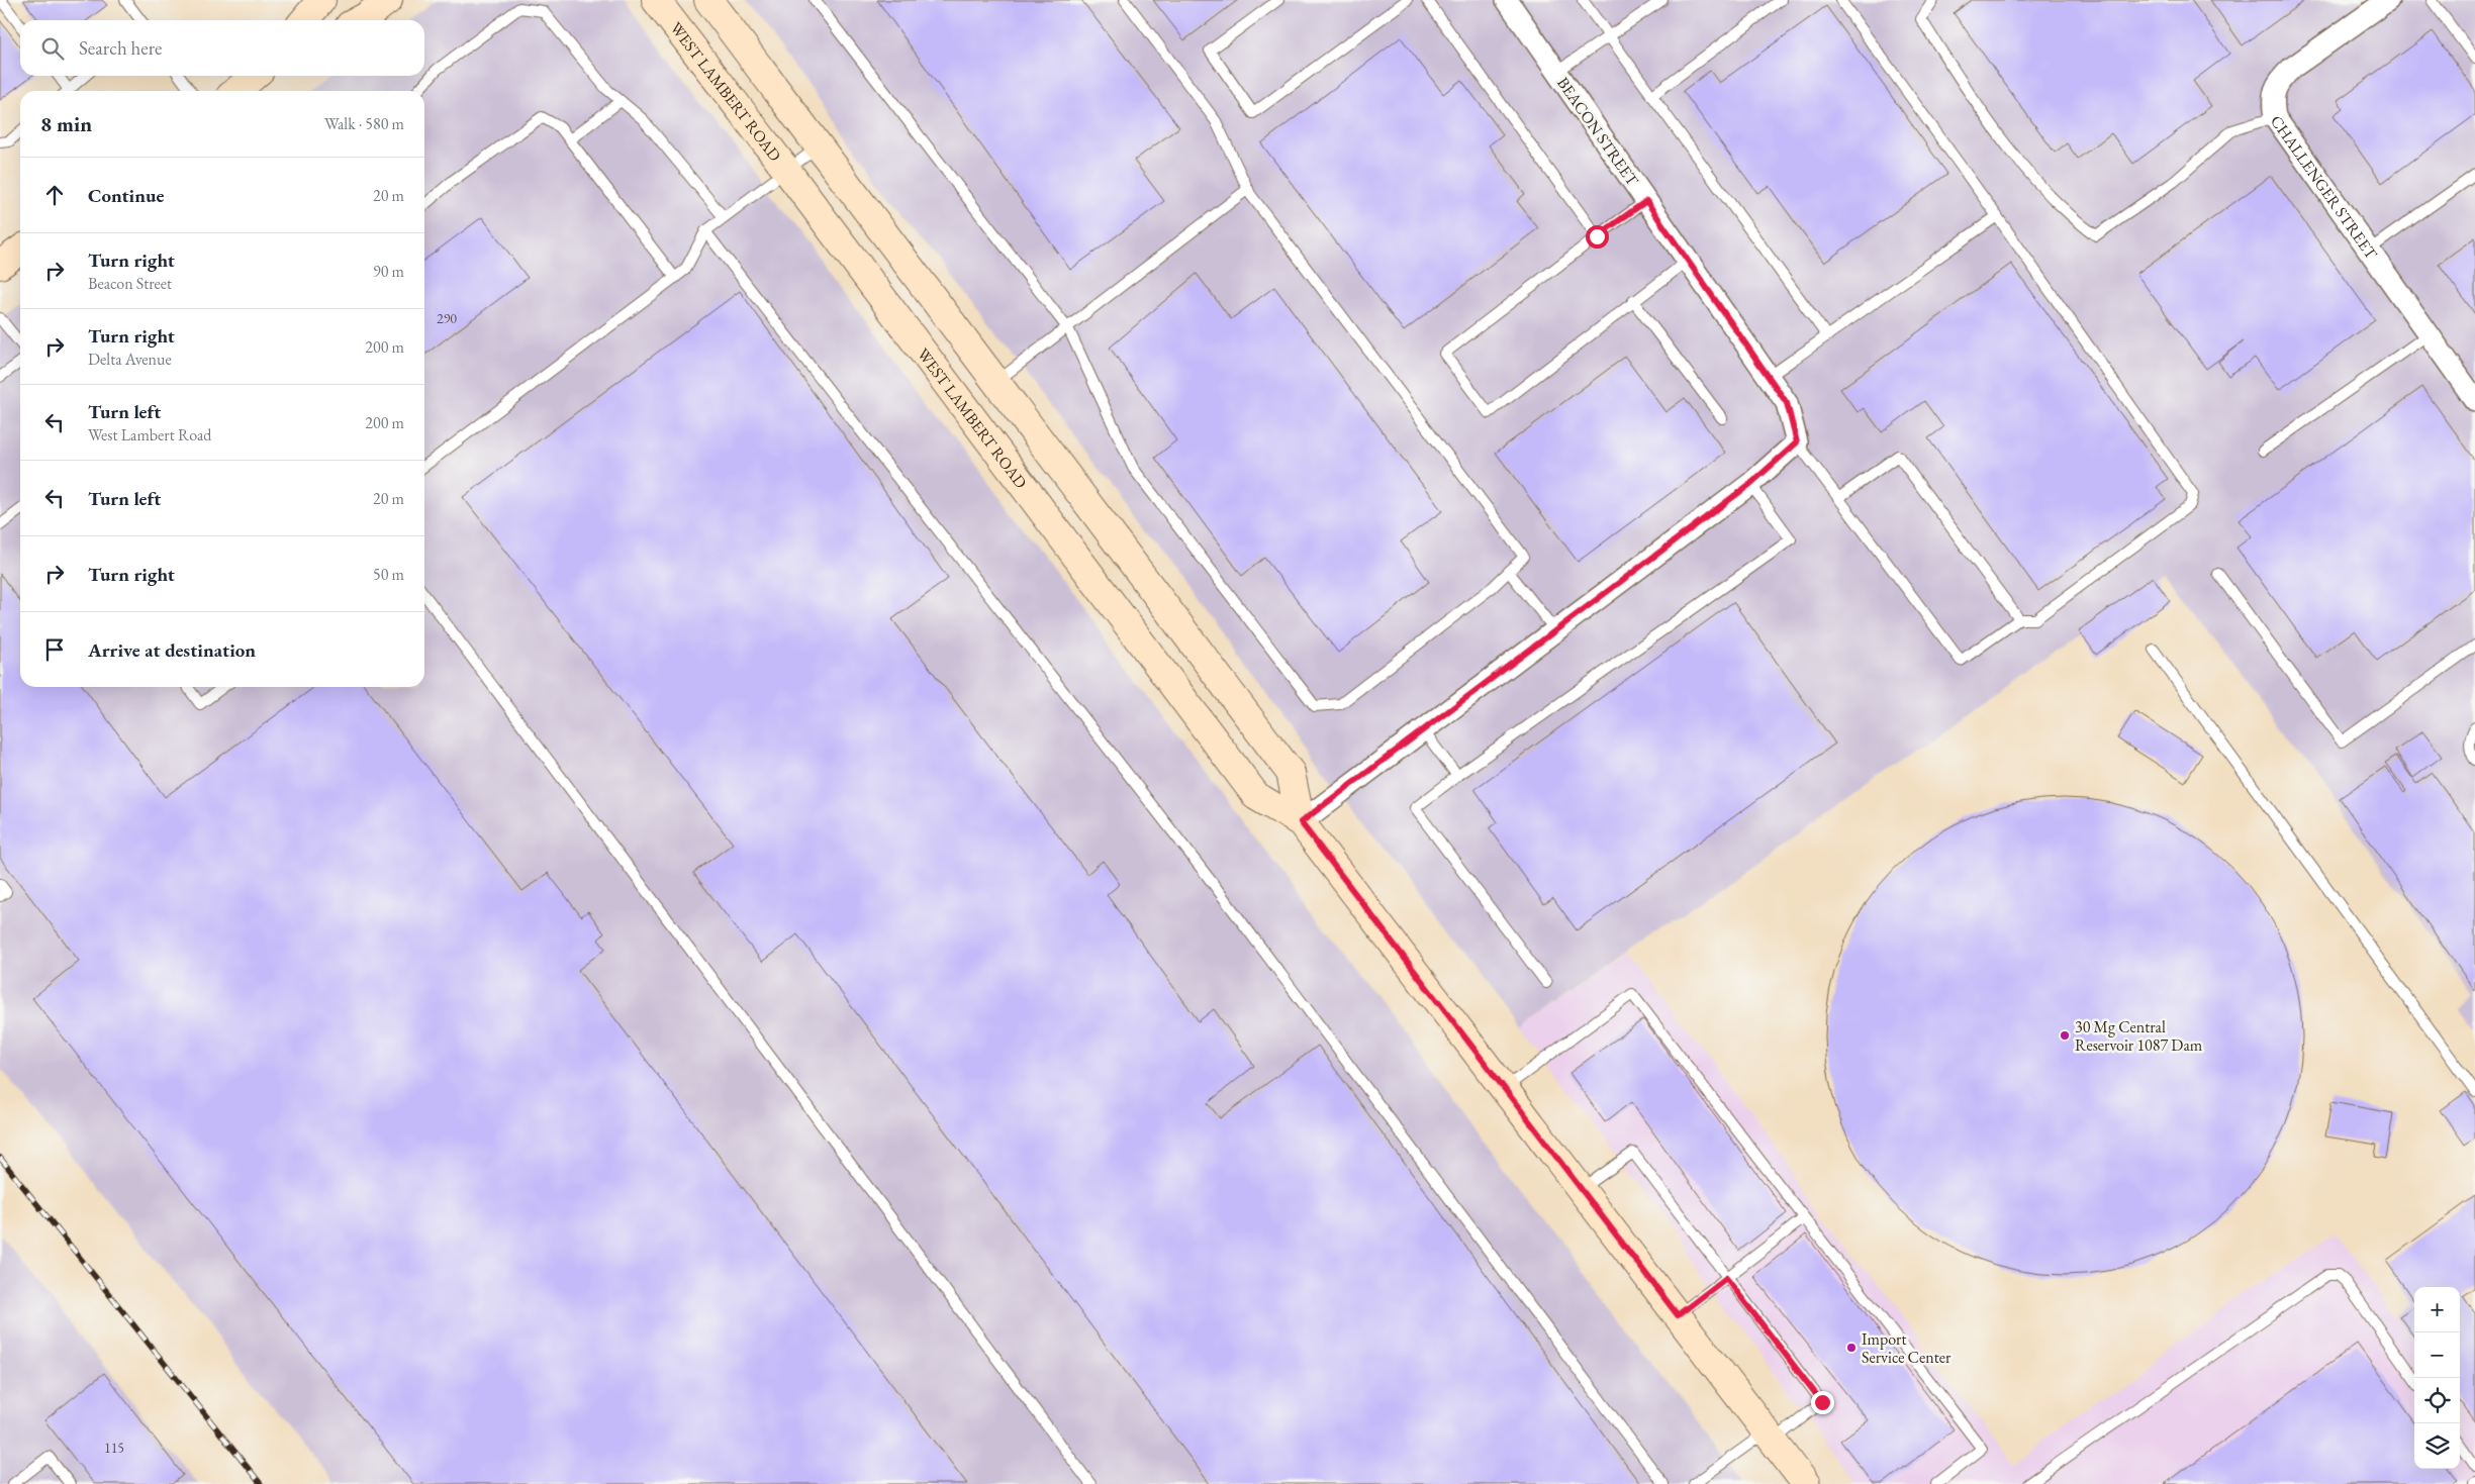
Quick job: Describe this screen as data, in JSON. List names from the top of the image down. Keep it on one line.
{"streets":{"main road":["WEST LAMBERT ROAD"],"street":["BEACON STREET","CHALLENGER STREET"]},"places":["30 Mg Central Reservoir 1087 Dam","Import Service Center"],"house_numbers":["290","115"],"page":{"search":"Search here","heading":["8 min","Walk · 580 m"],"list":[["Continue","20 m"],["Turn right","Beacon Street","90 m"],["Turn right","Delta Avenue","200 m"],["Turn left","West Lambert Road","200 m"],["Turn left","20 m"],["Turn right","50 m"],"Arrive at destination"],"map_buttons":["+","−"]}}
